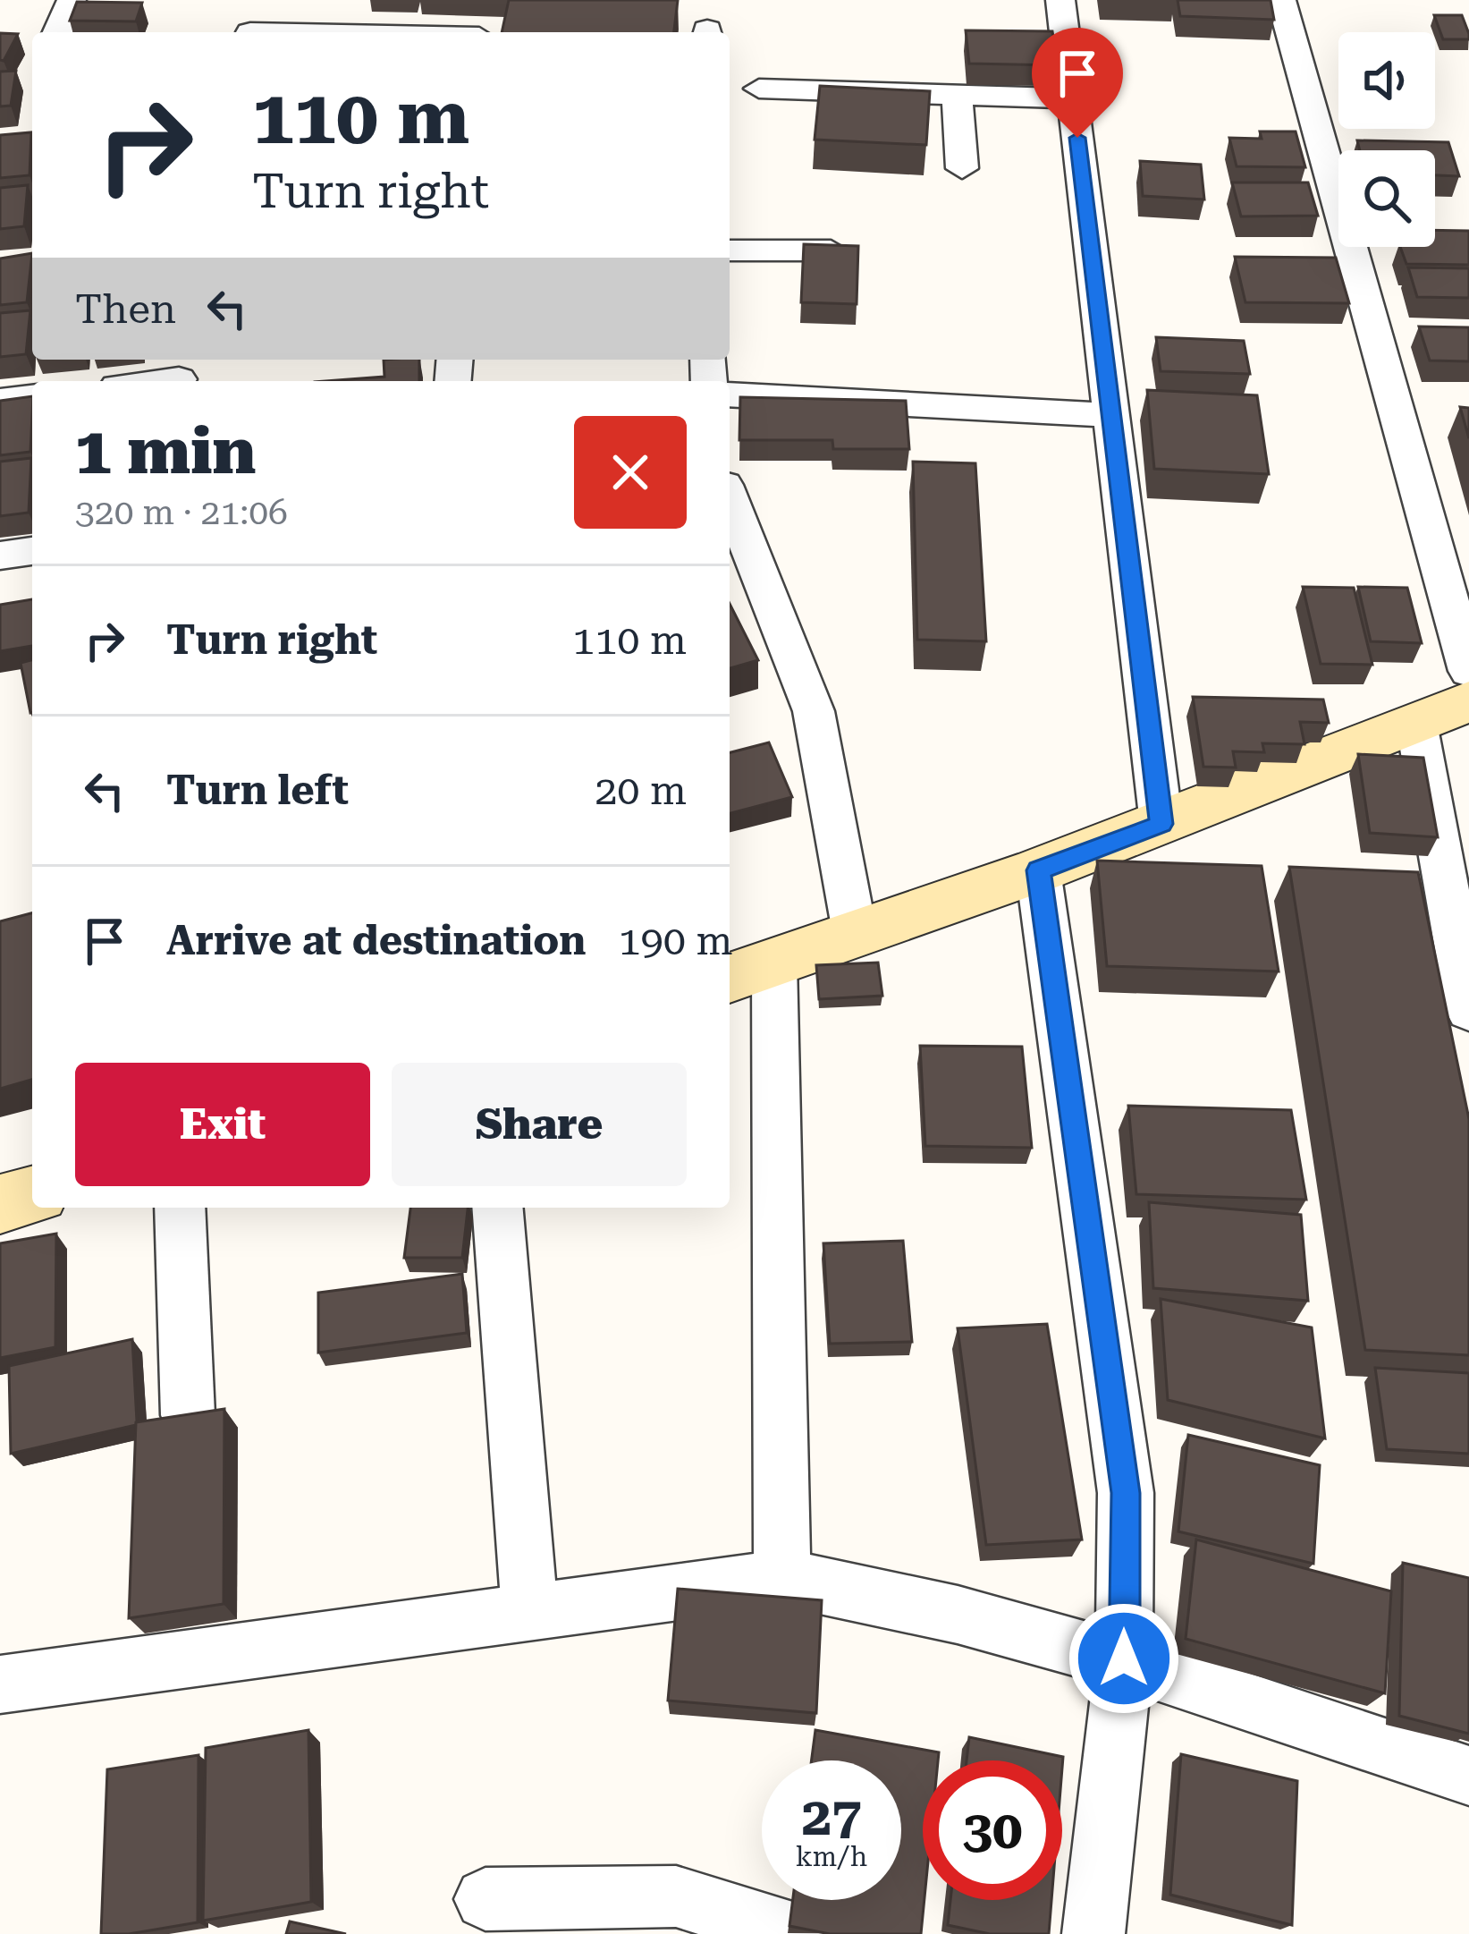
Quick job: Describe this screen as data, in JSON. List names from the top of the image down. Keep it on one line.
{"page":{"turn":["110 m","Turn right"],"then":"Then","heading":["1 min","320 m · 21:06"],"list":[{"name":"Turn right","value":"110 m"},{"name":"Turn left","value":"20 m"},{"name":"Arrive at destination","value":"190 m"}],"buttons":["Exit","Share"],"speed":"27 km/h","limit":"30"}}
